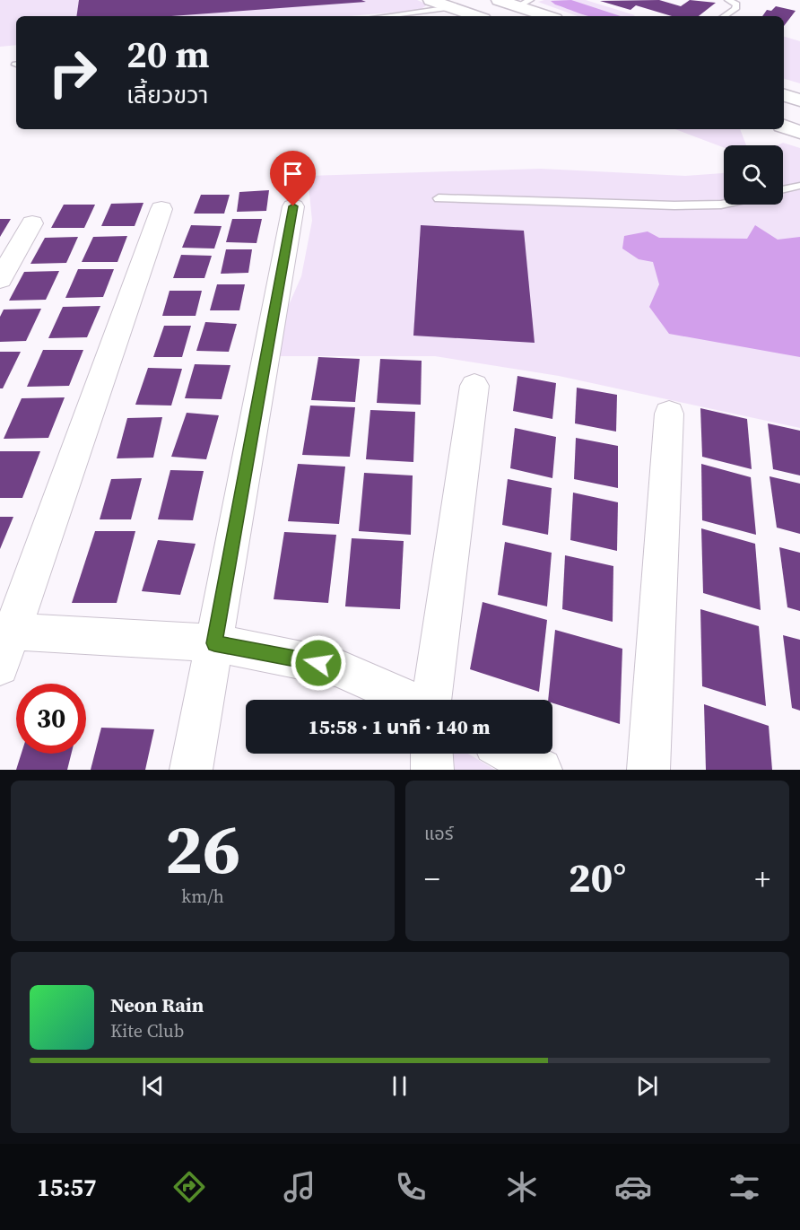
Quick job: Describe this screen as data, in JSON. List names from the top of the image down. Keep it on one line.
{"page":{"turn":["20 m","เลี้ยวขวา"],"limit":"30","trip":"15:58 · 1 นาที · 140 m","tile":[["26","km/h"],"แอร์"],"heat":["−","20°","+"],"song":["Neon Rain","Kite Club"],"tabs":"15:57"}}
